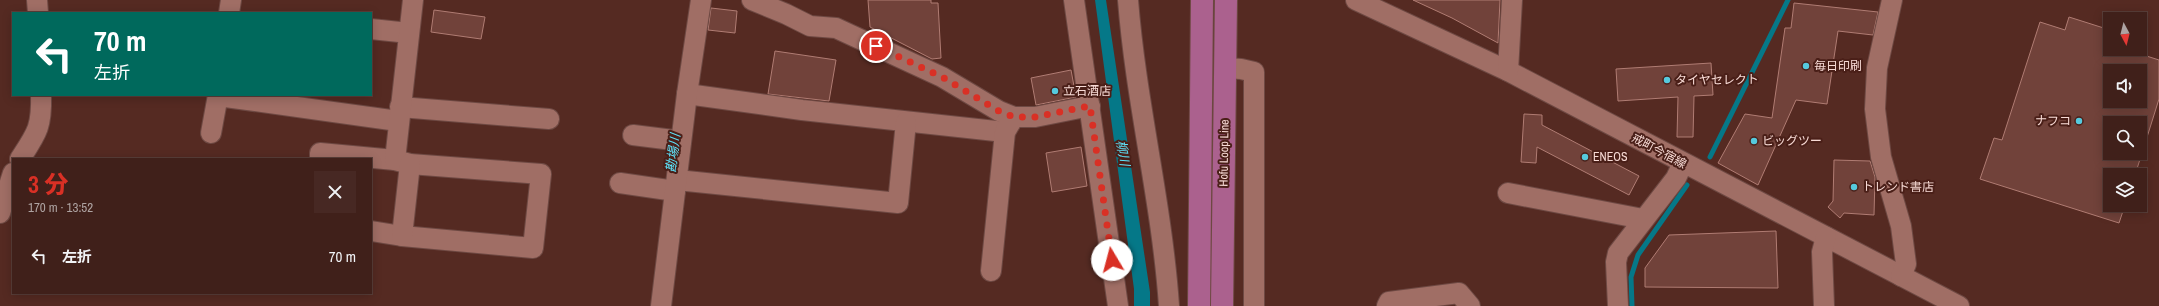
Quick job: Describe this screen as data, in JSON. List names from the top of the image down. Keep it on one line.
{"streets":{"main road":["Hofu Loop Line"],"street":["戒町今宿線"]},"water":["勘場川","柳川"],"places":["毎日印刷","タイヤセレクト","立石酒店","ナフコ","ビッグツー","ENEOS","トレンド書店"],"north":"bottom","page":{"turn":["70 m","左折"],"heading":["3 分","170 m · 13:52"],"list":[{"name":"左折","value":"70 m"}]}}
